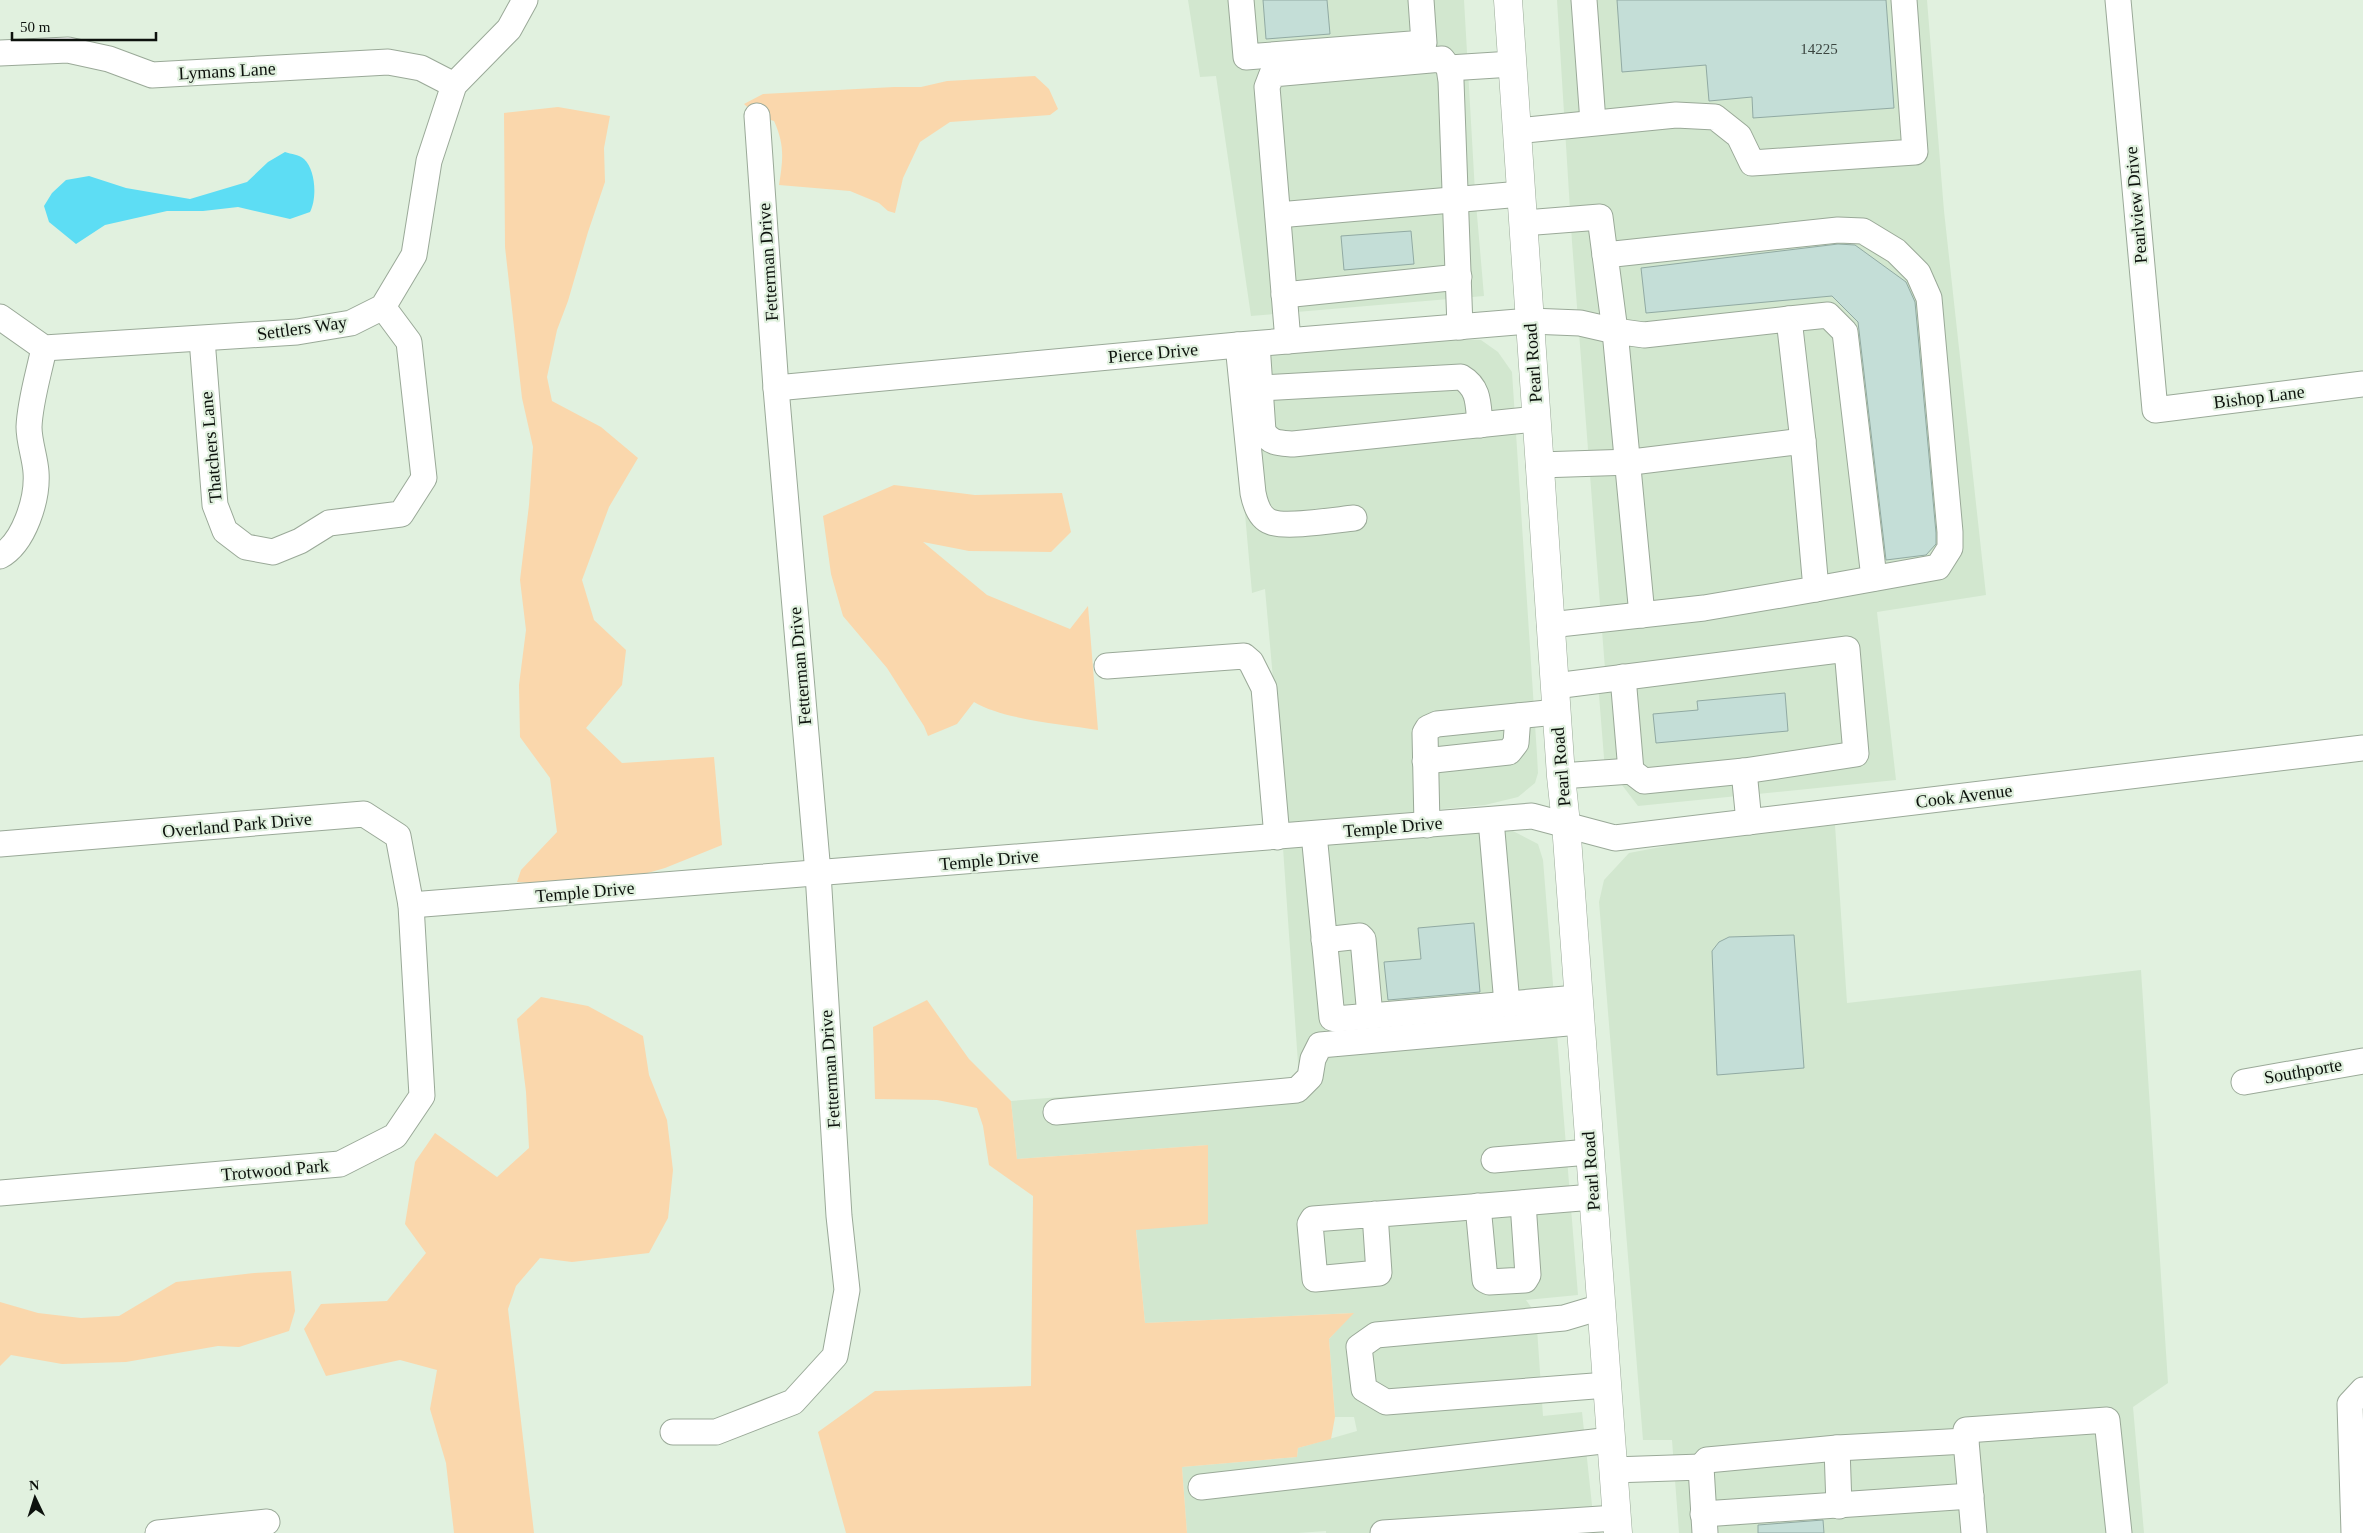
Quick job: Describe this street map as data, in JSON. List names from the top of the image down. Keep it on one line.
{"streets":{"main road":["Pearl Road"],"street":["Lymans Lane","Pearlview Drive","Fetterman Drive","Settlers Way","Pierce Drive","Bishop Lane","Thatchers Lane","Cook Avenue","Overland Park Drive","Temple Drive","Southporte","Trotwood Park"]},"crossings":[["Pearlview Drive","Bishop Lane"],["Fetterman Drive","Pierce Drive"],["Fetterman Drive","Temple Drive"],["Settlers Way","Thatchers Lane"],["Pierce Drive","Pearl Road"],["Pearl Road","Cook Avenue"],["Pearl Road","Temple Drive"],["Cook Avenue","Temple Drive"],["Overland Park Drive","Temple Drive"],["Overland Park Drive","Trotwood Park"],["Temple Drive","Trotwood Park"]],"house_numbers":["14225"],"scale_bar":"50 m","north":"top"}
